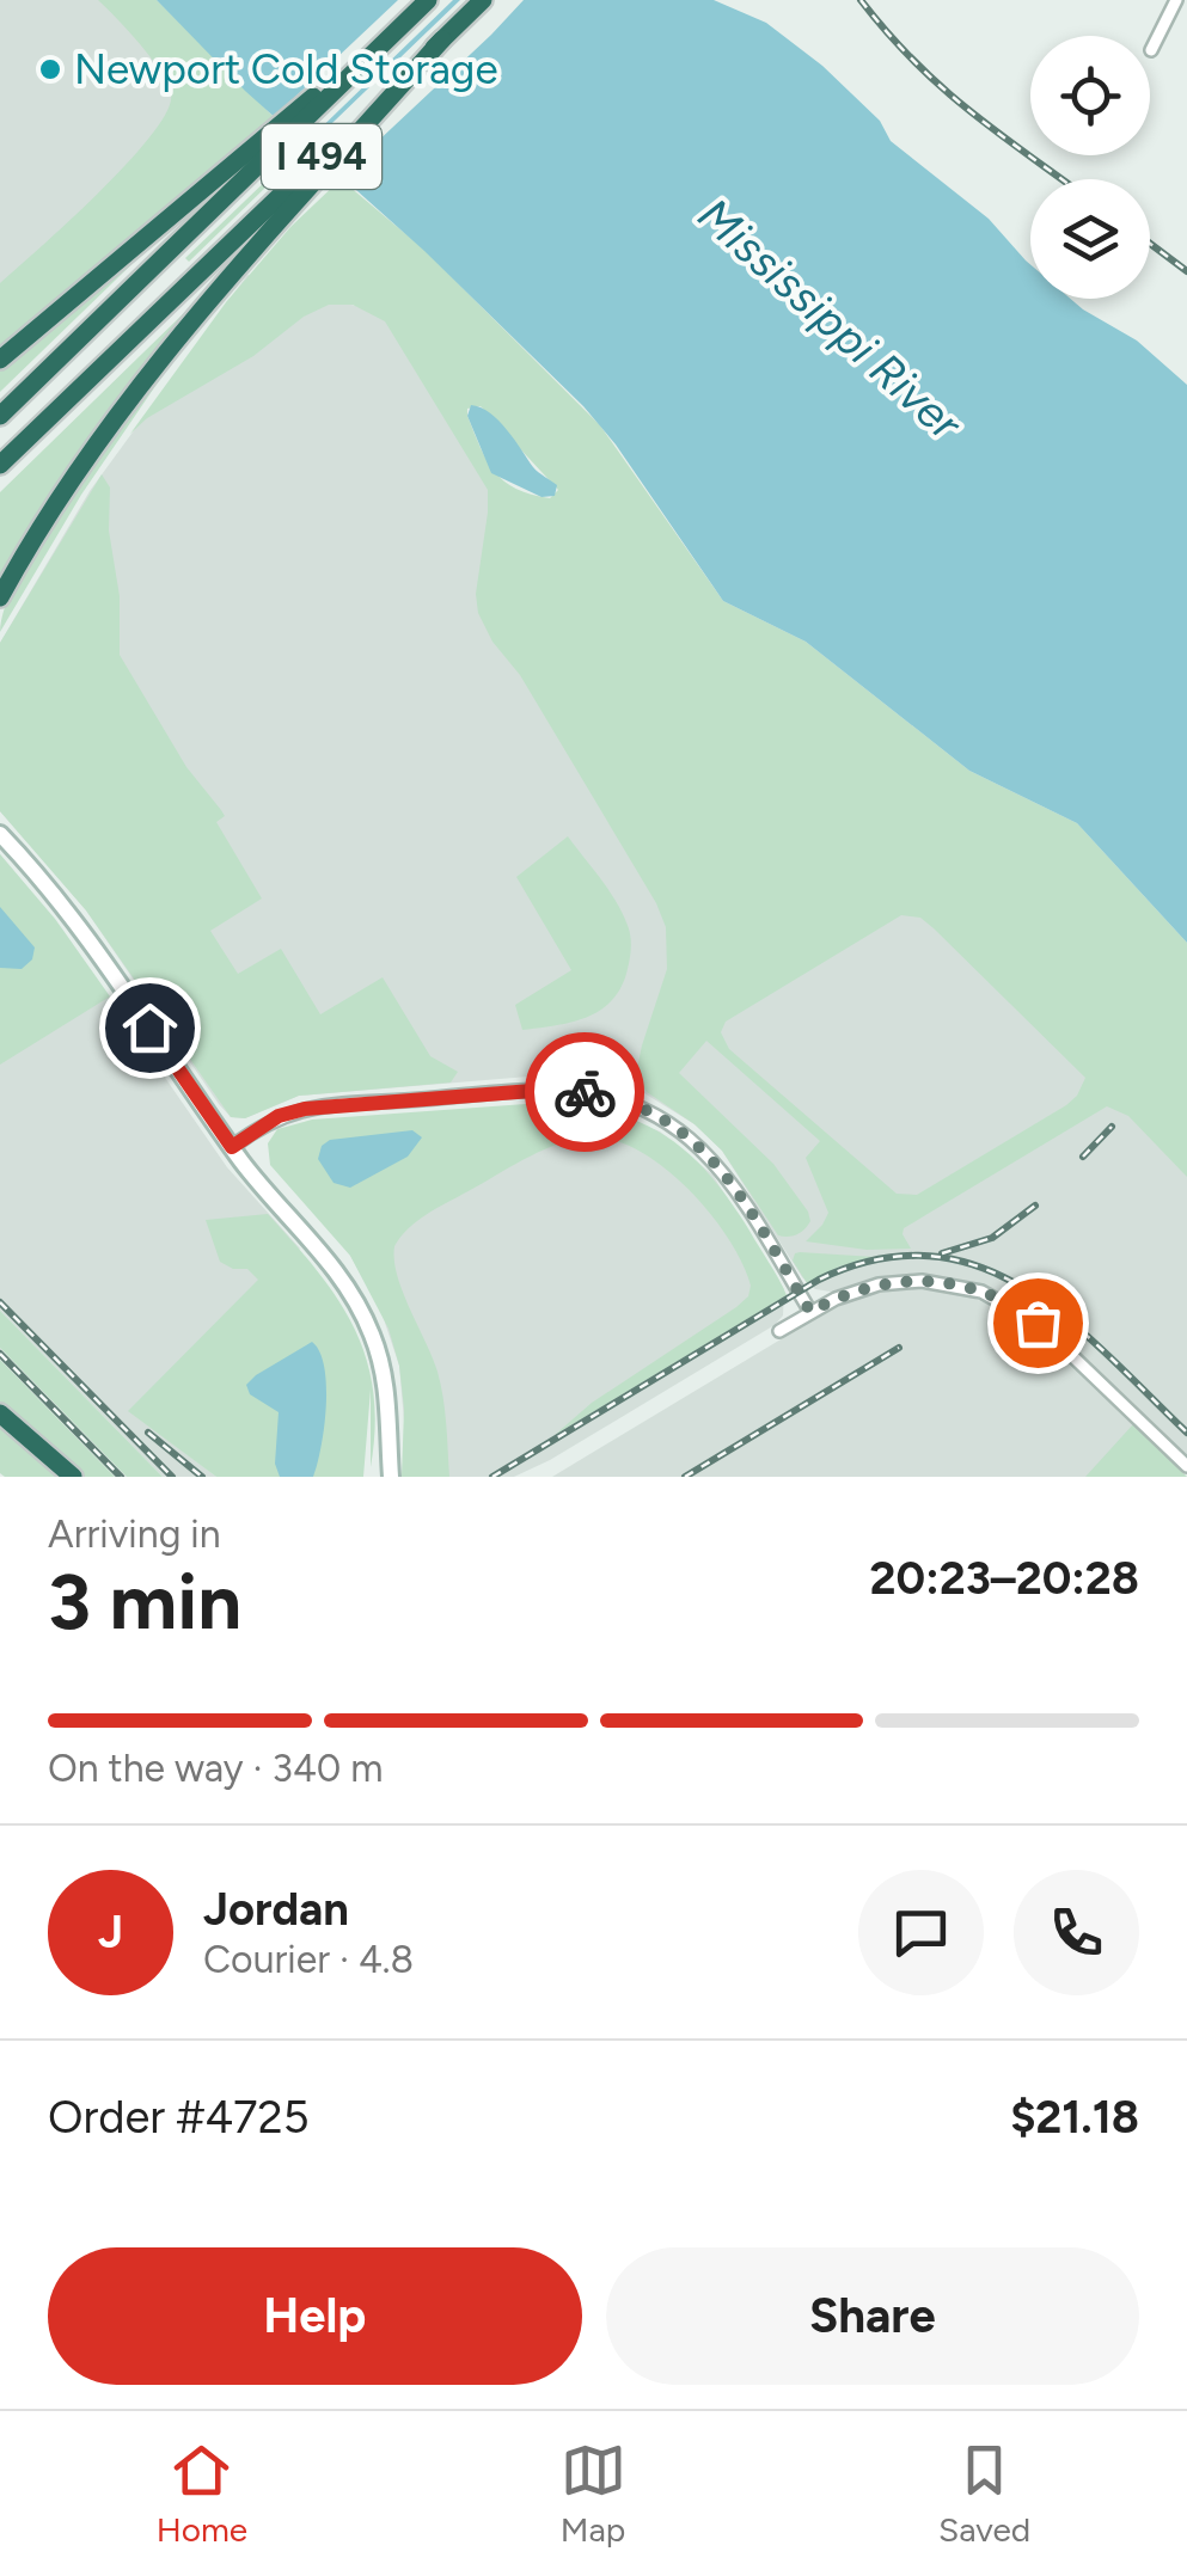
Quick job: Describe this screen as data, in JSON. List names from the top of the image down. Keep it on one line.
{"streets":{"highway":["I 494"]},"water":["Mississippi River"],"places":["Newport Cold Storage"],"page":{"heading":["3 min","Arriving in","20:23–20:28"],"panel":["Jordan","Courier · 4.8","Order #4725","$21.18"],"bar":"On the way · 340 m","round":"J","buttons":["Help","Share"],"tabs":["Home","Map","Saved"]}}
